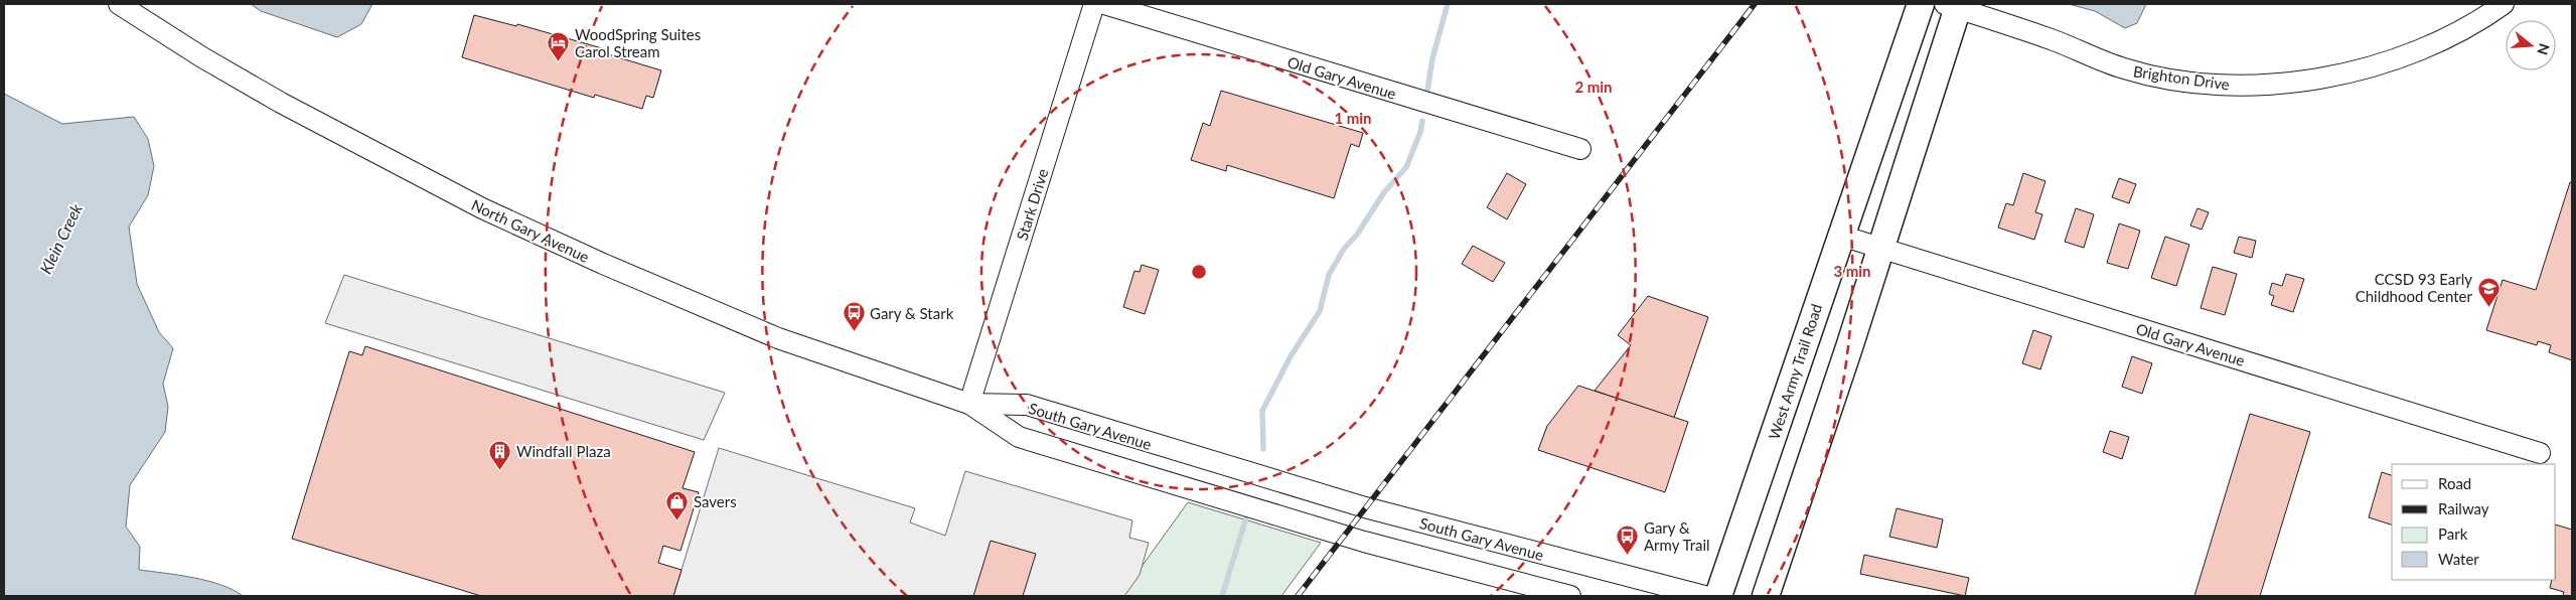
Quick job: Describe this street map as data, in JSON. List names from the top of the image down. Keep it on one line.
{"streets":{"main road":["West Army Trail Road"],"street":["Old Gary Avenue","Brighton Drive","Stark Drive","North Gary Avenue","South Gary Avenue"]},"crossings":[["Old Gary Avenue","West Army Trail Road"],["Stark Drive","North Gary Avenue"],["Stark Drive","South Gary Avenue"],["North Gary Avenue","South Gary Avenue"]],"water":["Klein Creek"],"places":{"hotel":["WoodSpring Suites Carol Stream"],"school or university":["CCSD 93 Early Childhood Center"],"bus stop":["Gary & Stark","Gary & Army Trail"],"building":["Windfall Plaza"],"shop":["Savers"]},"legend":["Road","Railway","Park","Water"],"north":"right","rings":["2 min","1 min","3 min"]}
